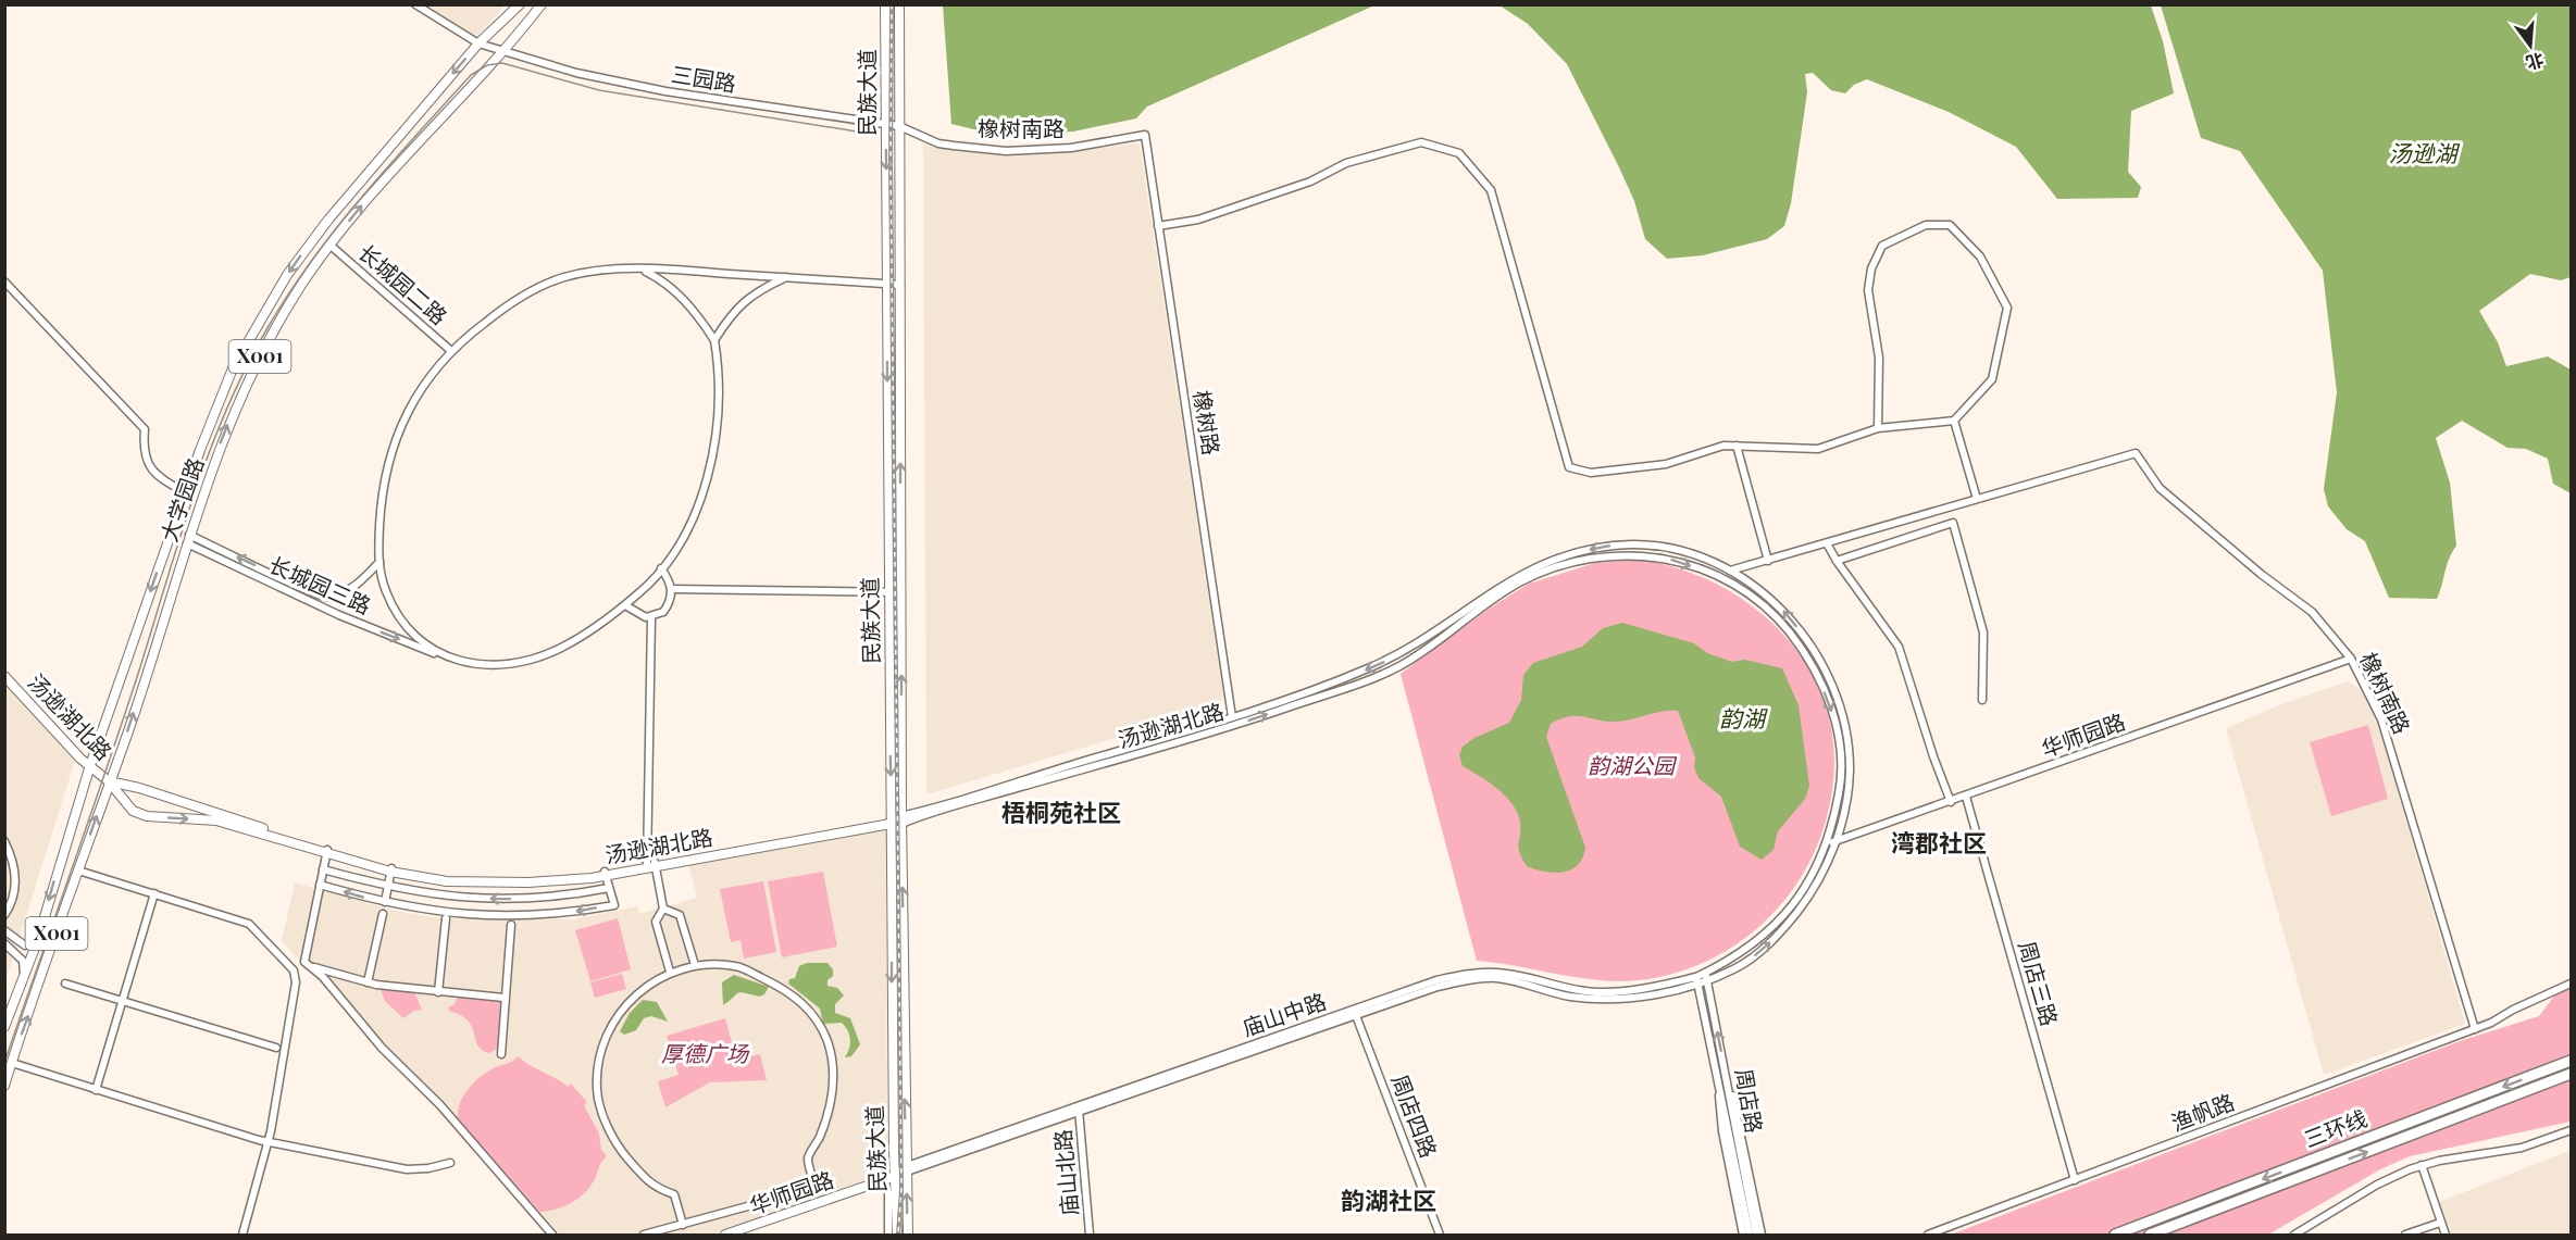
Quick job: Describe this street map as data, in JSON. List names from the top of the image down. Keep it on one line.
{"streets":{"highway":["三环线"],"main road":["民族大道","X001","大学园路","汤逊湖北路","华师园路"],"street":["三园路","橡树南路","长城园二路","橡树路","长城园三路","周店三路","庙山中路","周店路","渔帆路","周店四路","庙山北路"]},"crossings":[["三园路","民族大道"],["三园路","橡树南路"],["三园路","大学园路"],["民族大道","橡树南路"],["民族大道","汤逊湖北路"],["民族大道","华师园路"],["民族大道","庙山中路"],["橡树南路","橡树路"],["橡树南路","华师园路"],["橡树南路","渔帆路"],["长城园二路","大学园路"],["橡树路","汤逊湖北路"],["大学园路","长城园三路"],["大学园路","汤逊湖北路"],["汤逊湖北路","华师园路"],["汤逊湖北路","庙山中路"],["汤逊湖北路","周店路"],["华师园路","周店三路"],["华师园路","庙山中路"],["周店三路","渔帆路"],["庙山中路","周店路"],["庙山中路","周店四路"],["庙山中路","庙山北路"]],"districts":["梧桐苑社区","湾郡社区","韵湖社区"],"water":["汤逊湖","韵湖"],"parks":["韵湖公园","厚德广场"],"north":"bottom"}
